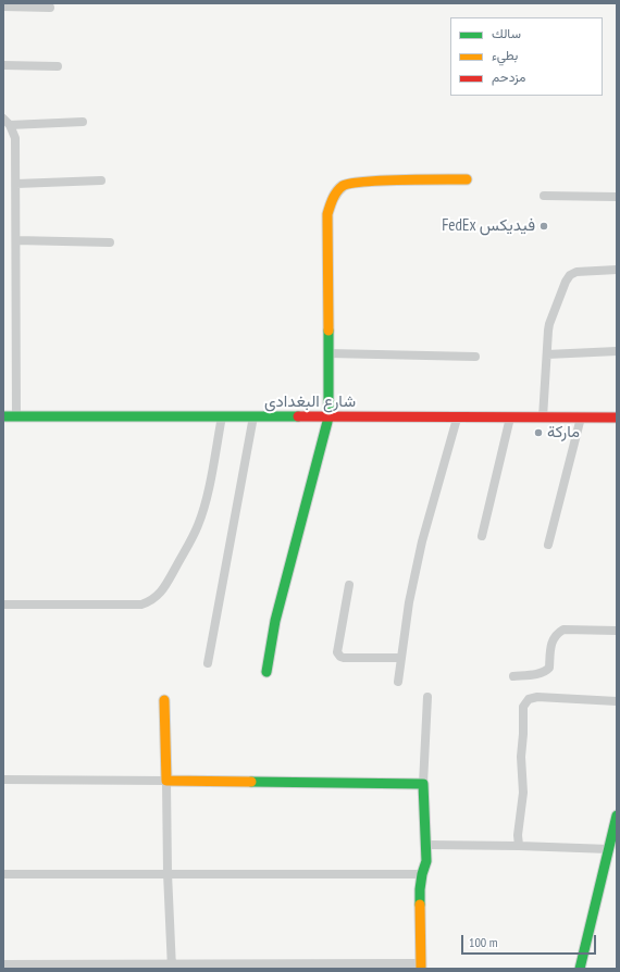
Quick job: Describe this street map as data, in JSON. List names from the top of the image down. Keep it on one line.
{"streets":{"street":["شارع البغدادى"]},"places":["FedEx فيديكس","ماركة"],"legend":["سالك","بطيء","مزدحم"],"scale_bar":"100 m"}
